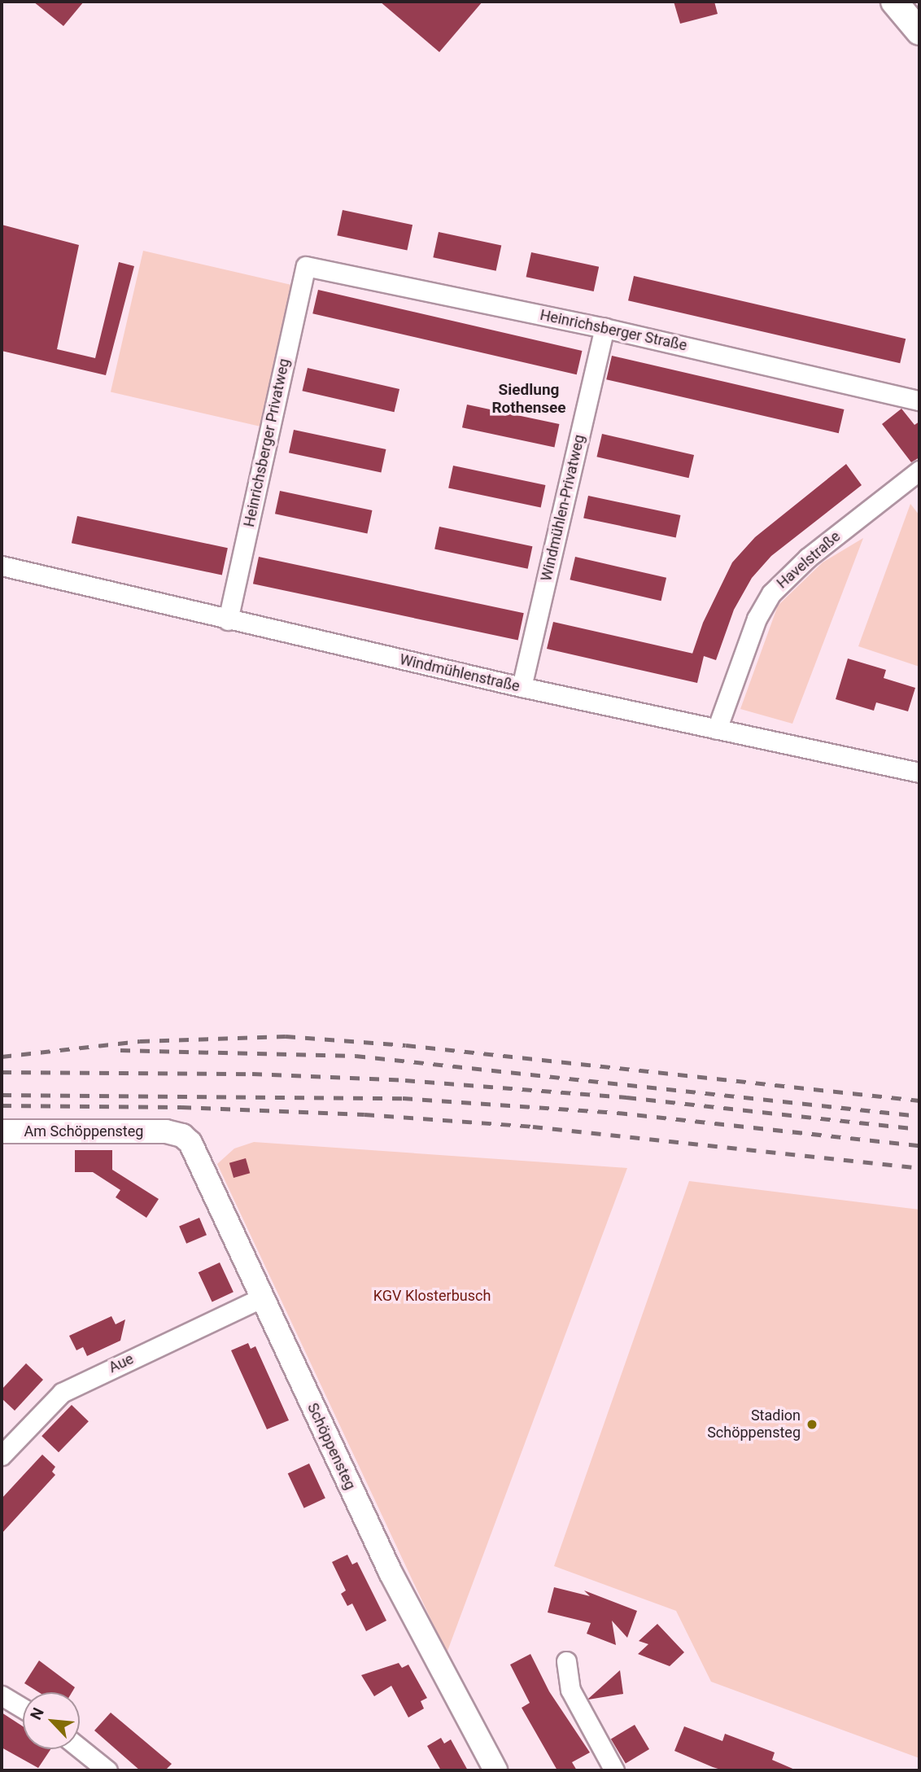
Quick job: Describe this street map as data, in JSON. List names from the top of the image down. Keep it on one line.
{"streets":{"street":["Heinrichsberger Straße","Heinrichsberger Privatweg","Windmühlen-Privatweg","Havelstraße","Windmühlenstraße","Am Schöppensteg","Aue","Schöppensteg"]},"crossings":[["Heinrichsberger Straße","Heinrichsberger Privatweg"],["Heinrichsberger Straße","Windmühlen-Privatweg"],["Heinrichsberger Privatweg","Windmühlenstraße"],["Windmühlen-Privatweg","Windmühlenstraße"],["Havelstraße","Windmühlenstraße"],["Am Schöppensteg","Schöppensteg"],["Aue","Schöppensteg"]],"districts":["Siedlung Rothensee"],"parks":["KGV Klosterbusch"],"places":["Stadion Schöppensteg"],"north":"top left"}
